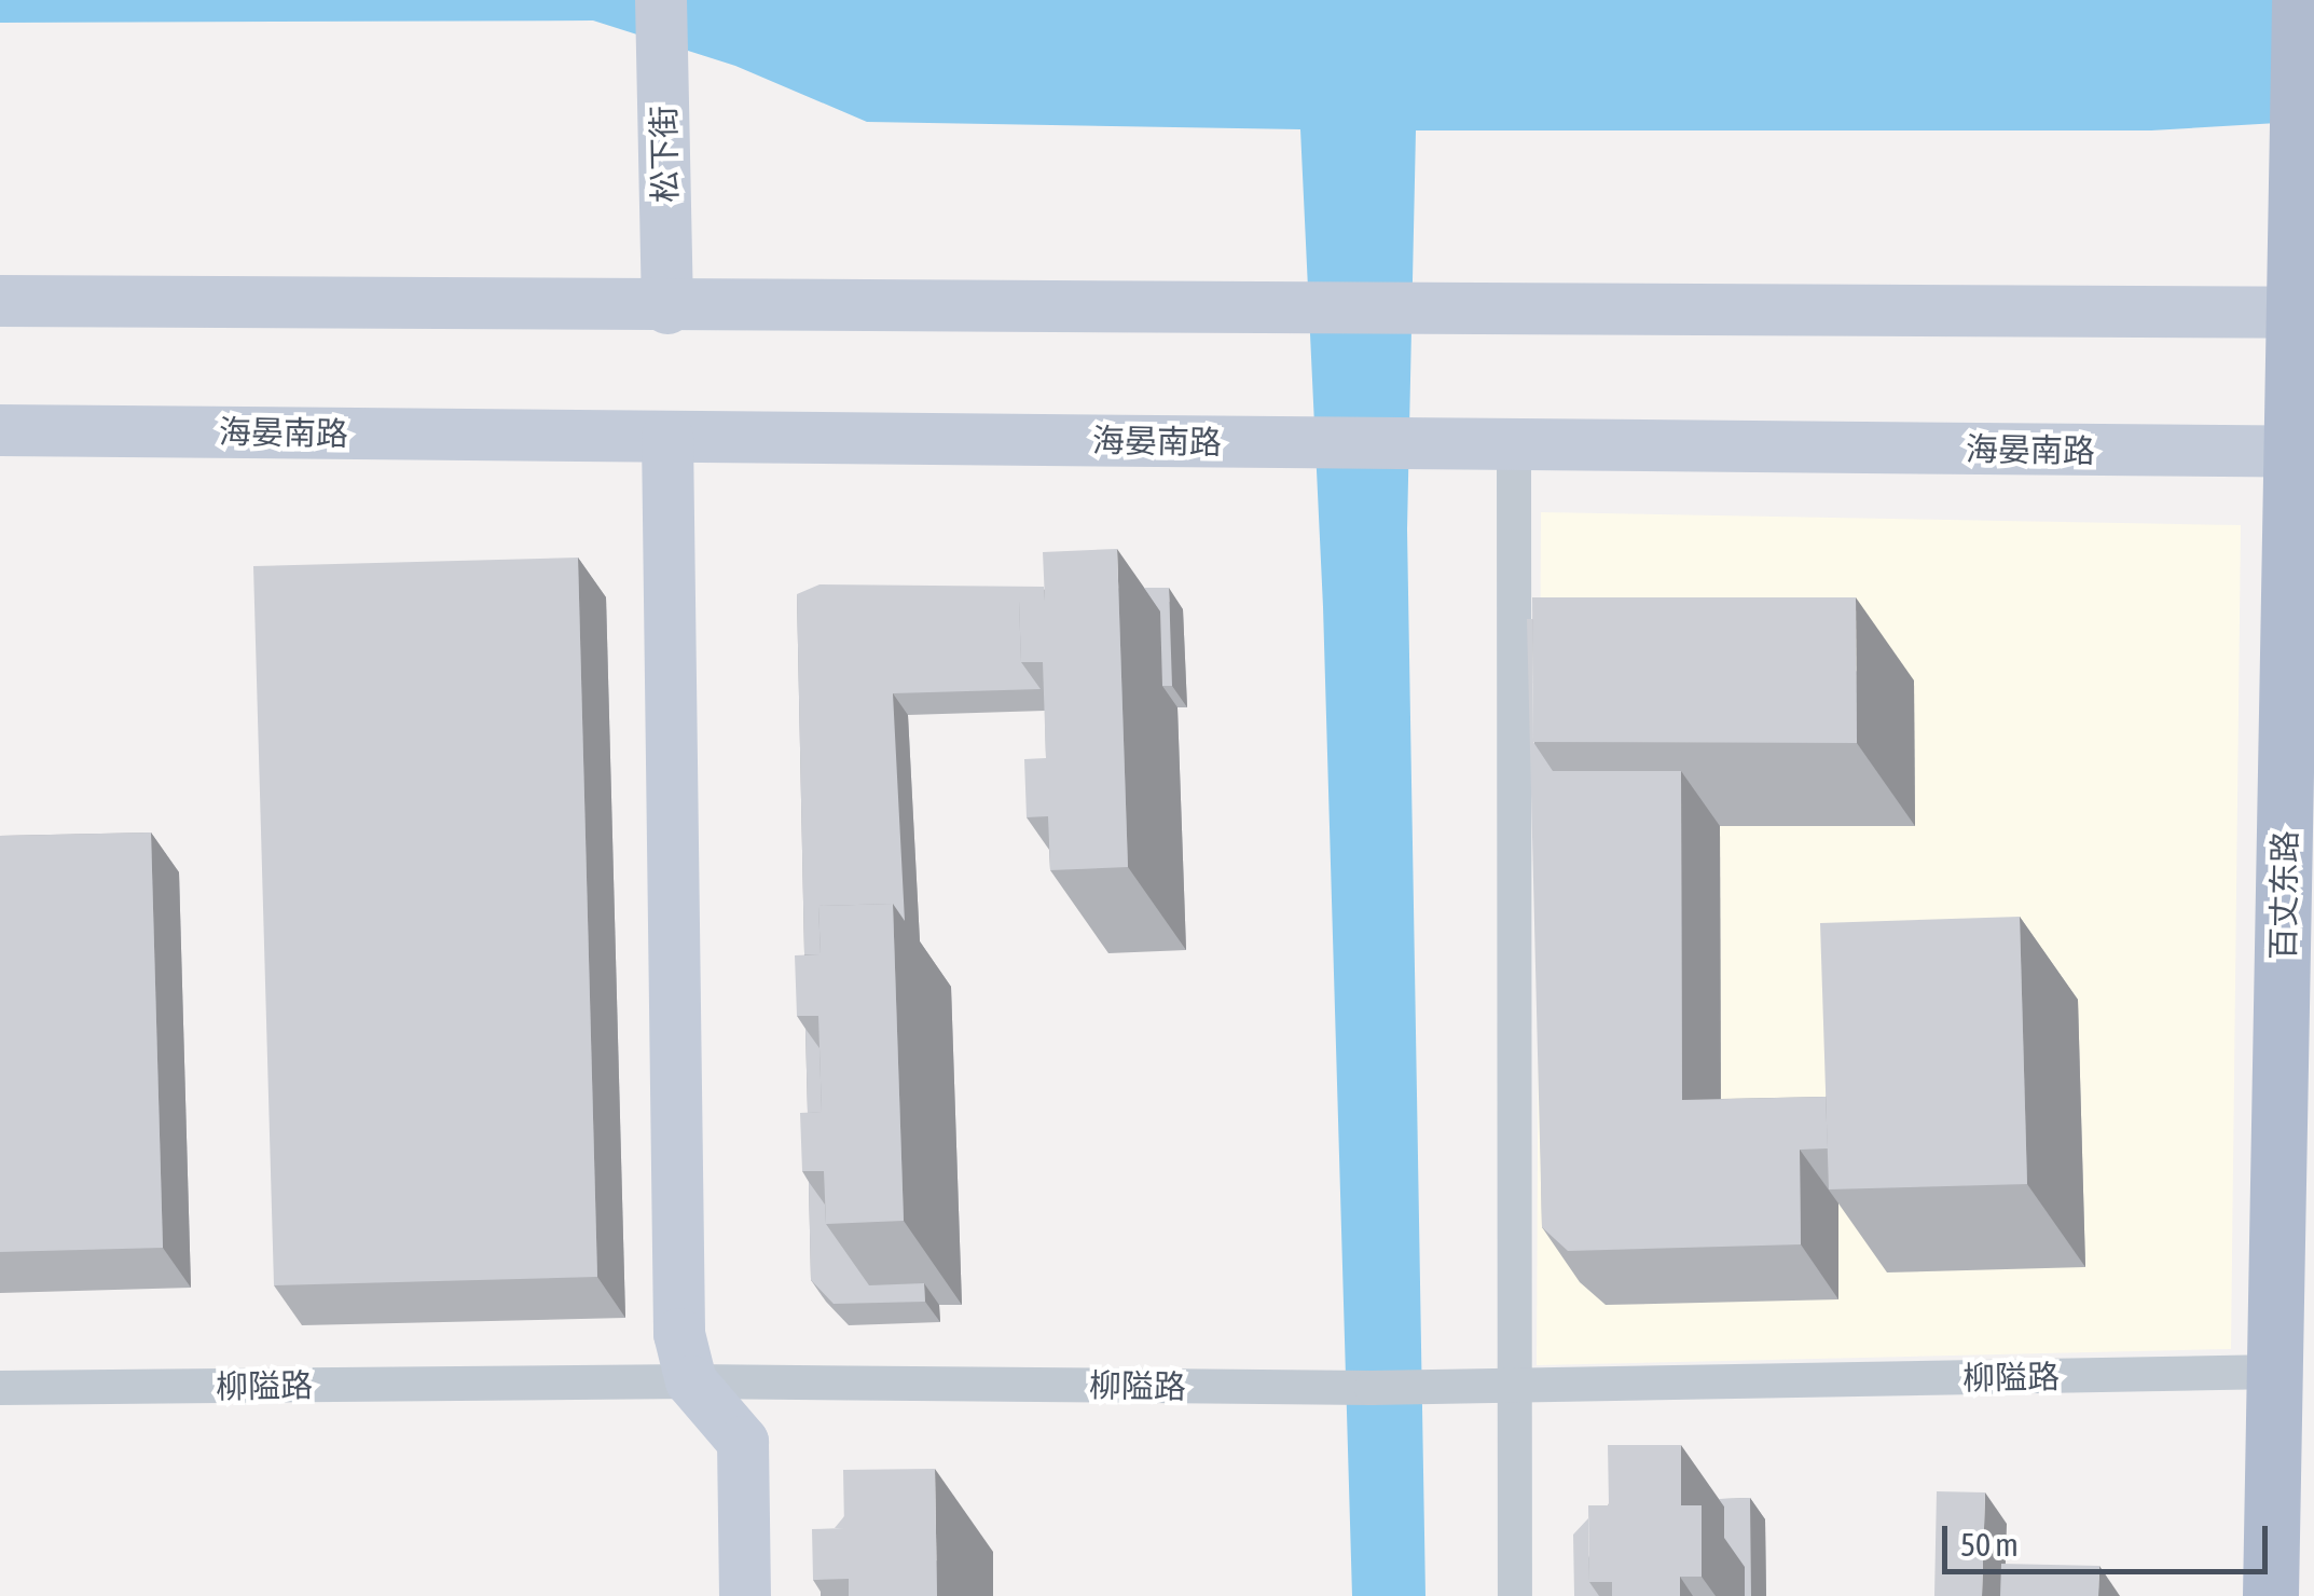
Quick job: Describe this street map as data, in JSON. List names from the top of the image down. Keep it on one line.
{"streets":{"main road":["松下街","海晏南路","百丈东路"],"street":["柳隘路"]},"crossings":[["海晏南路","百丈东路"],["百丈东路","柳隘路"]],"scale_bar":"50 m"}
